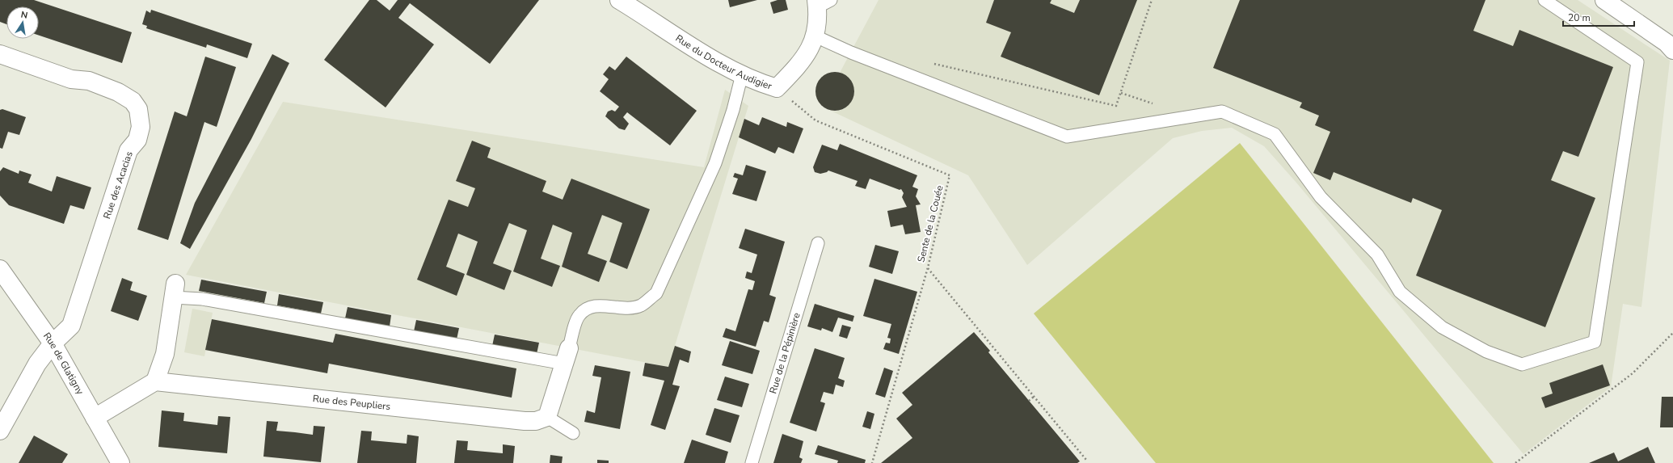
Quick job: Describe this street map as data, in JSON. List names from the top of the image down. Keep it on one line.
{"streets":{"street":["Rue du Docteur Audigier","Rue des Acacias","Rue de Glatigny","Rue des Peupliers"],"lane":["Rue de la Pépinière"],"path":["Sente de la Couée"]},"crossings":[["Rue du Docteur Audigier","Sente de la Couée"],["Rue des Acacias","Rue de Glatigny"]],"scale_bar":"20 m","north":"top"}
